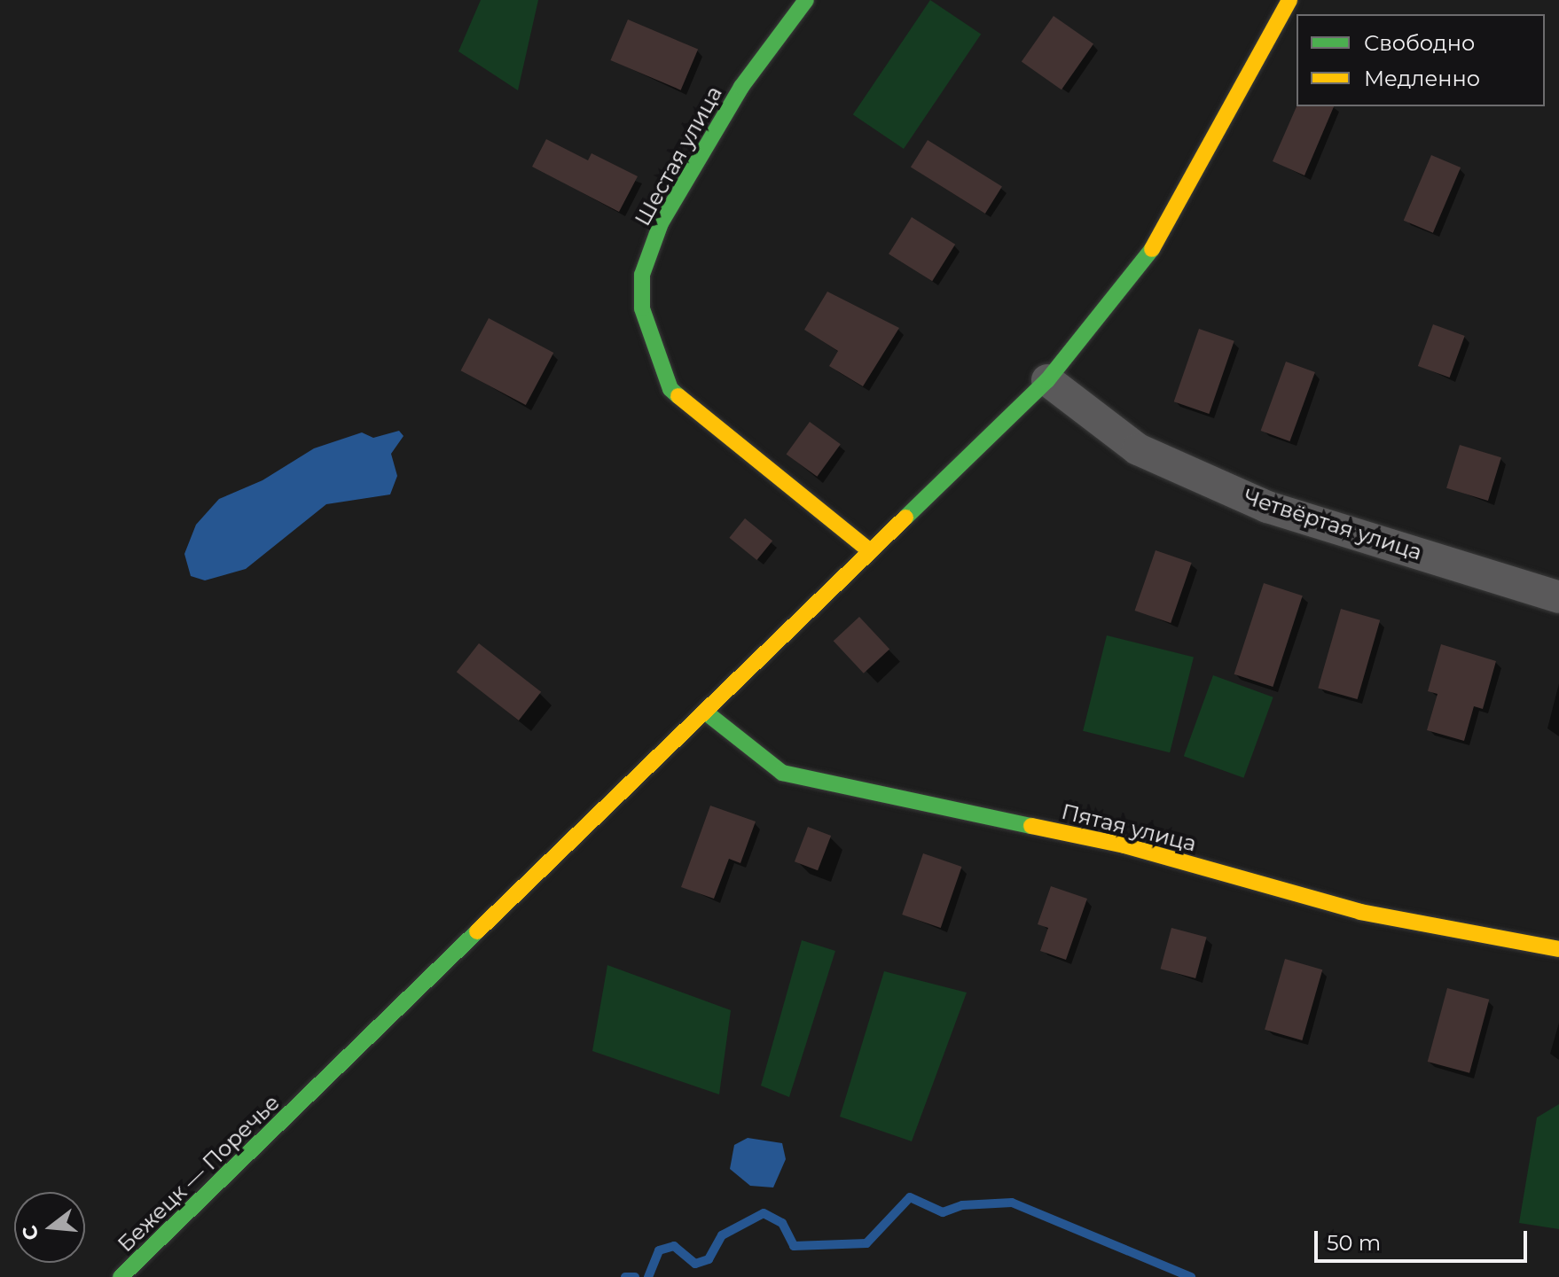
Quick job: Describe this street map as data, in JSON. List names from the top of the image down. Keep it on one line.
{"streets":{"street":["Шестая улица","Четвёртая улица","Пятая улица","Бежецк — Поречье"]},"crossings":[["Шестая улица","Бежецк — Поречье"],["Четвёртая улица","Бежецк — Поречье"],["Пятая улица","Бежецк — Поречье"]],"legend":["Свободно","Медленно"],"scale_bar":"50 m","north":"left"}
